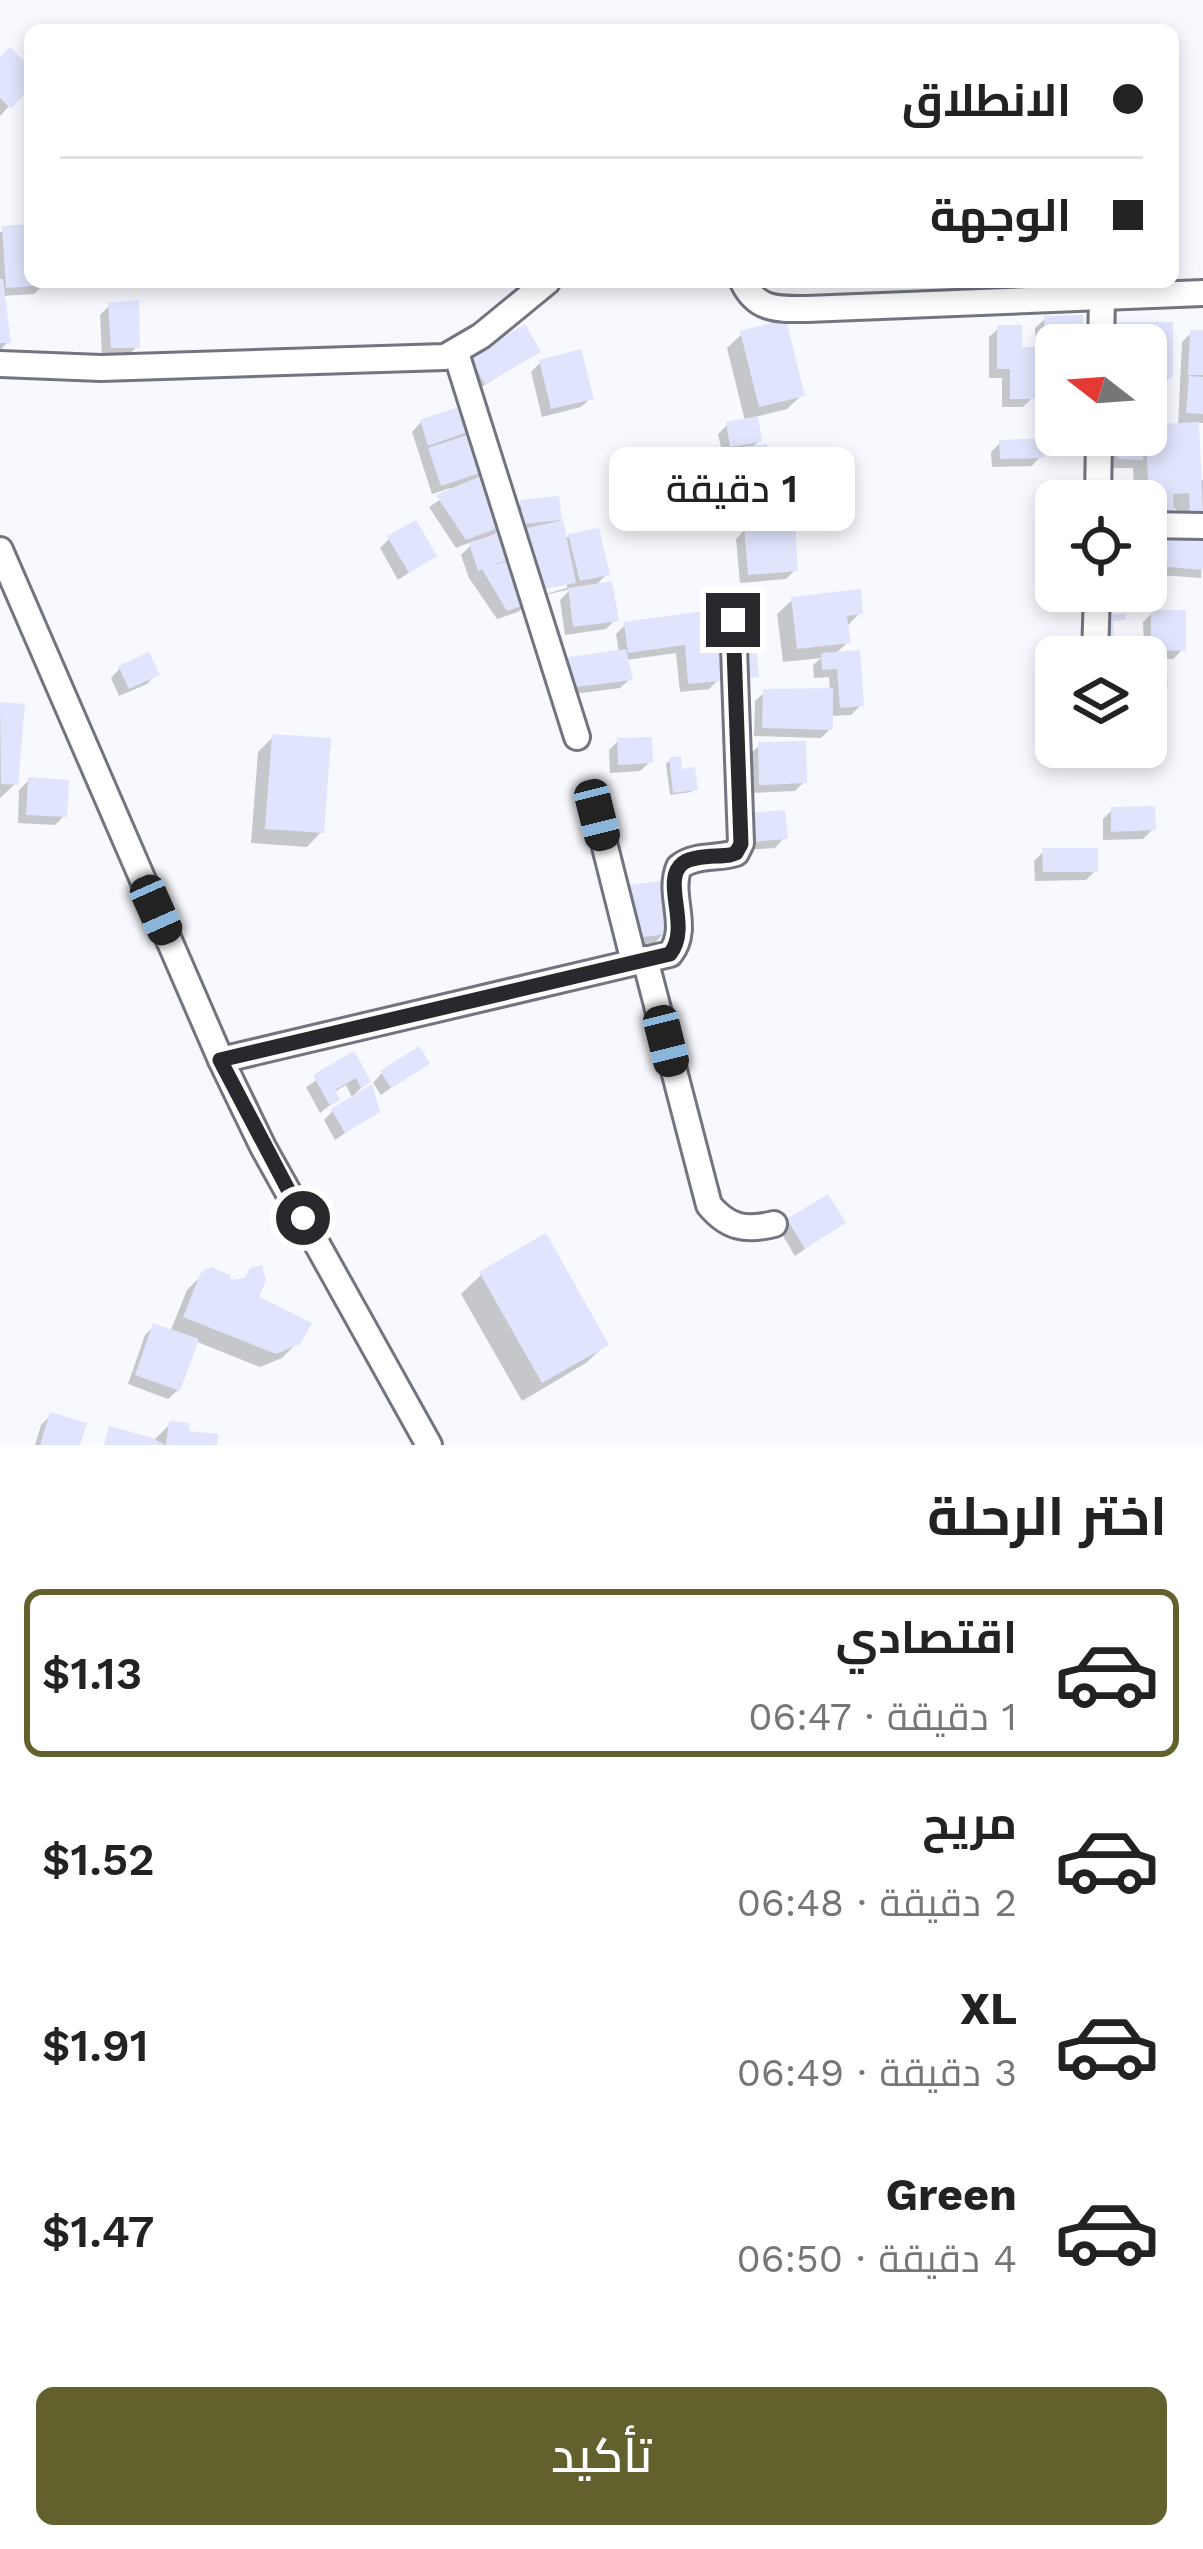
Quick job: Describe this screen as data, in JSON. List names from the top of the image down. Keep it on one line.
{"north":"left","page":{"banner":["الانطلاق","الوجهة"],"bubble":"1 دقيقة","heading":"اختر الرحلة","list":[{"name":"اقتصادي","note":"1 دقيقة · 06:47","value":"$1.13"},{"name":"مريح","note":"2 دقيقة · 06:48","value":"$1.52"},{"name":"XL","note":"3 دقيقة · 06:49","value":"$1.91"},{"name":"Green","note":"4 دقيقة · 06:50","value":"$1.47"}],"buttons":"تأكيد"}}
